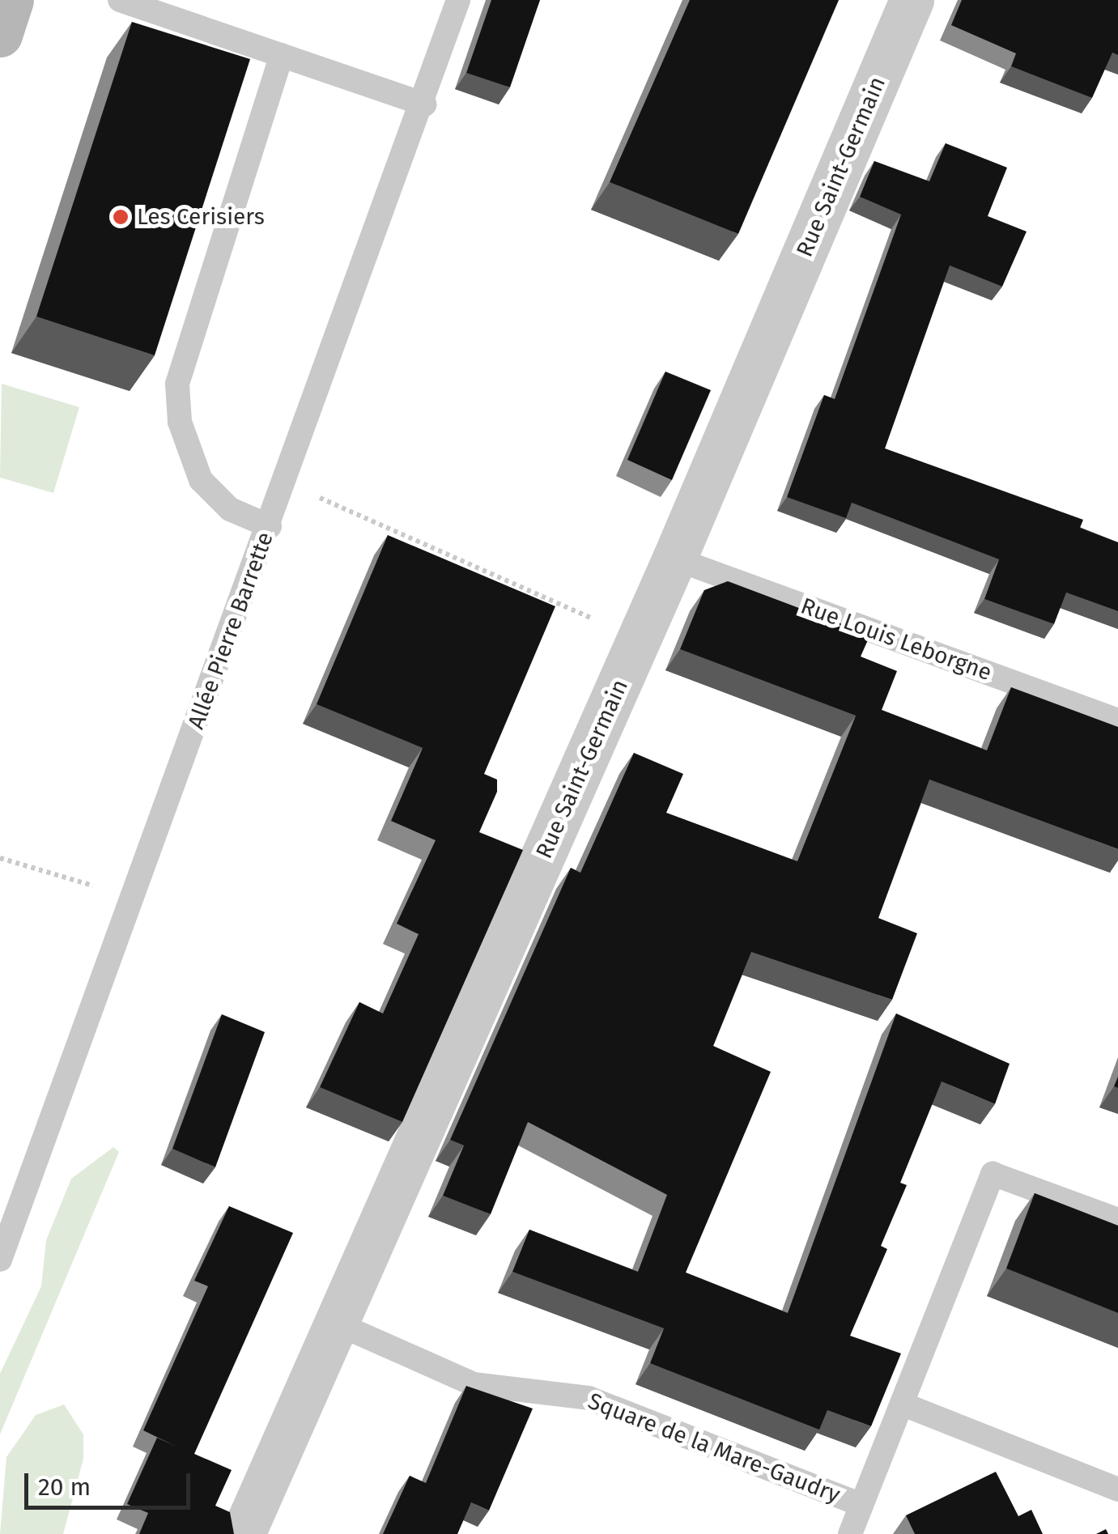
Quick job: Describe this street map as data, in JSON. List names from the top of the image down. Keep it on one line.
{"streets":{"street":["Rue Saint-Germain"],"lane":["Allée Pierre Barrette","Rue Louis Leborgne","Square de la Mare-Gaudry"]},"crossings":[["Rue Saint-Germain","Rue Louis Leborgne"],["Rue Saint-Germain","Square de la Mare-Gaudry"]],"places":["Les Cerisiers"],"scale_bar":"20 m"}
